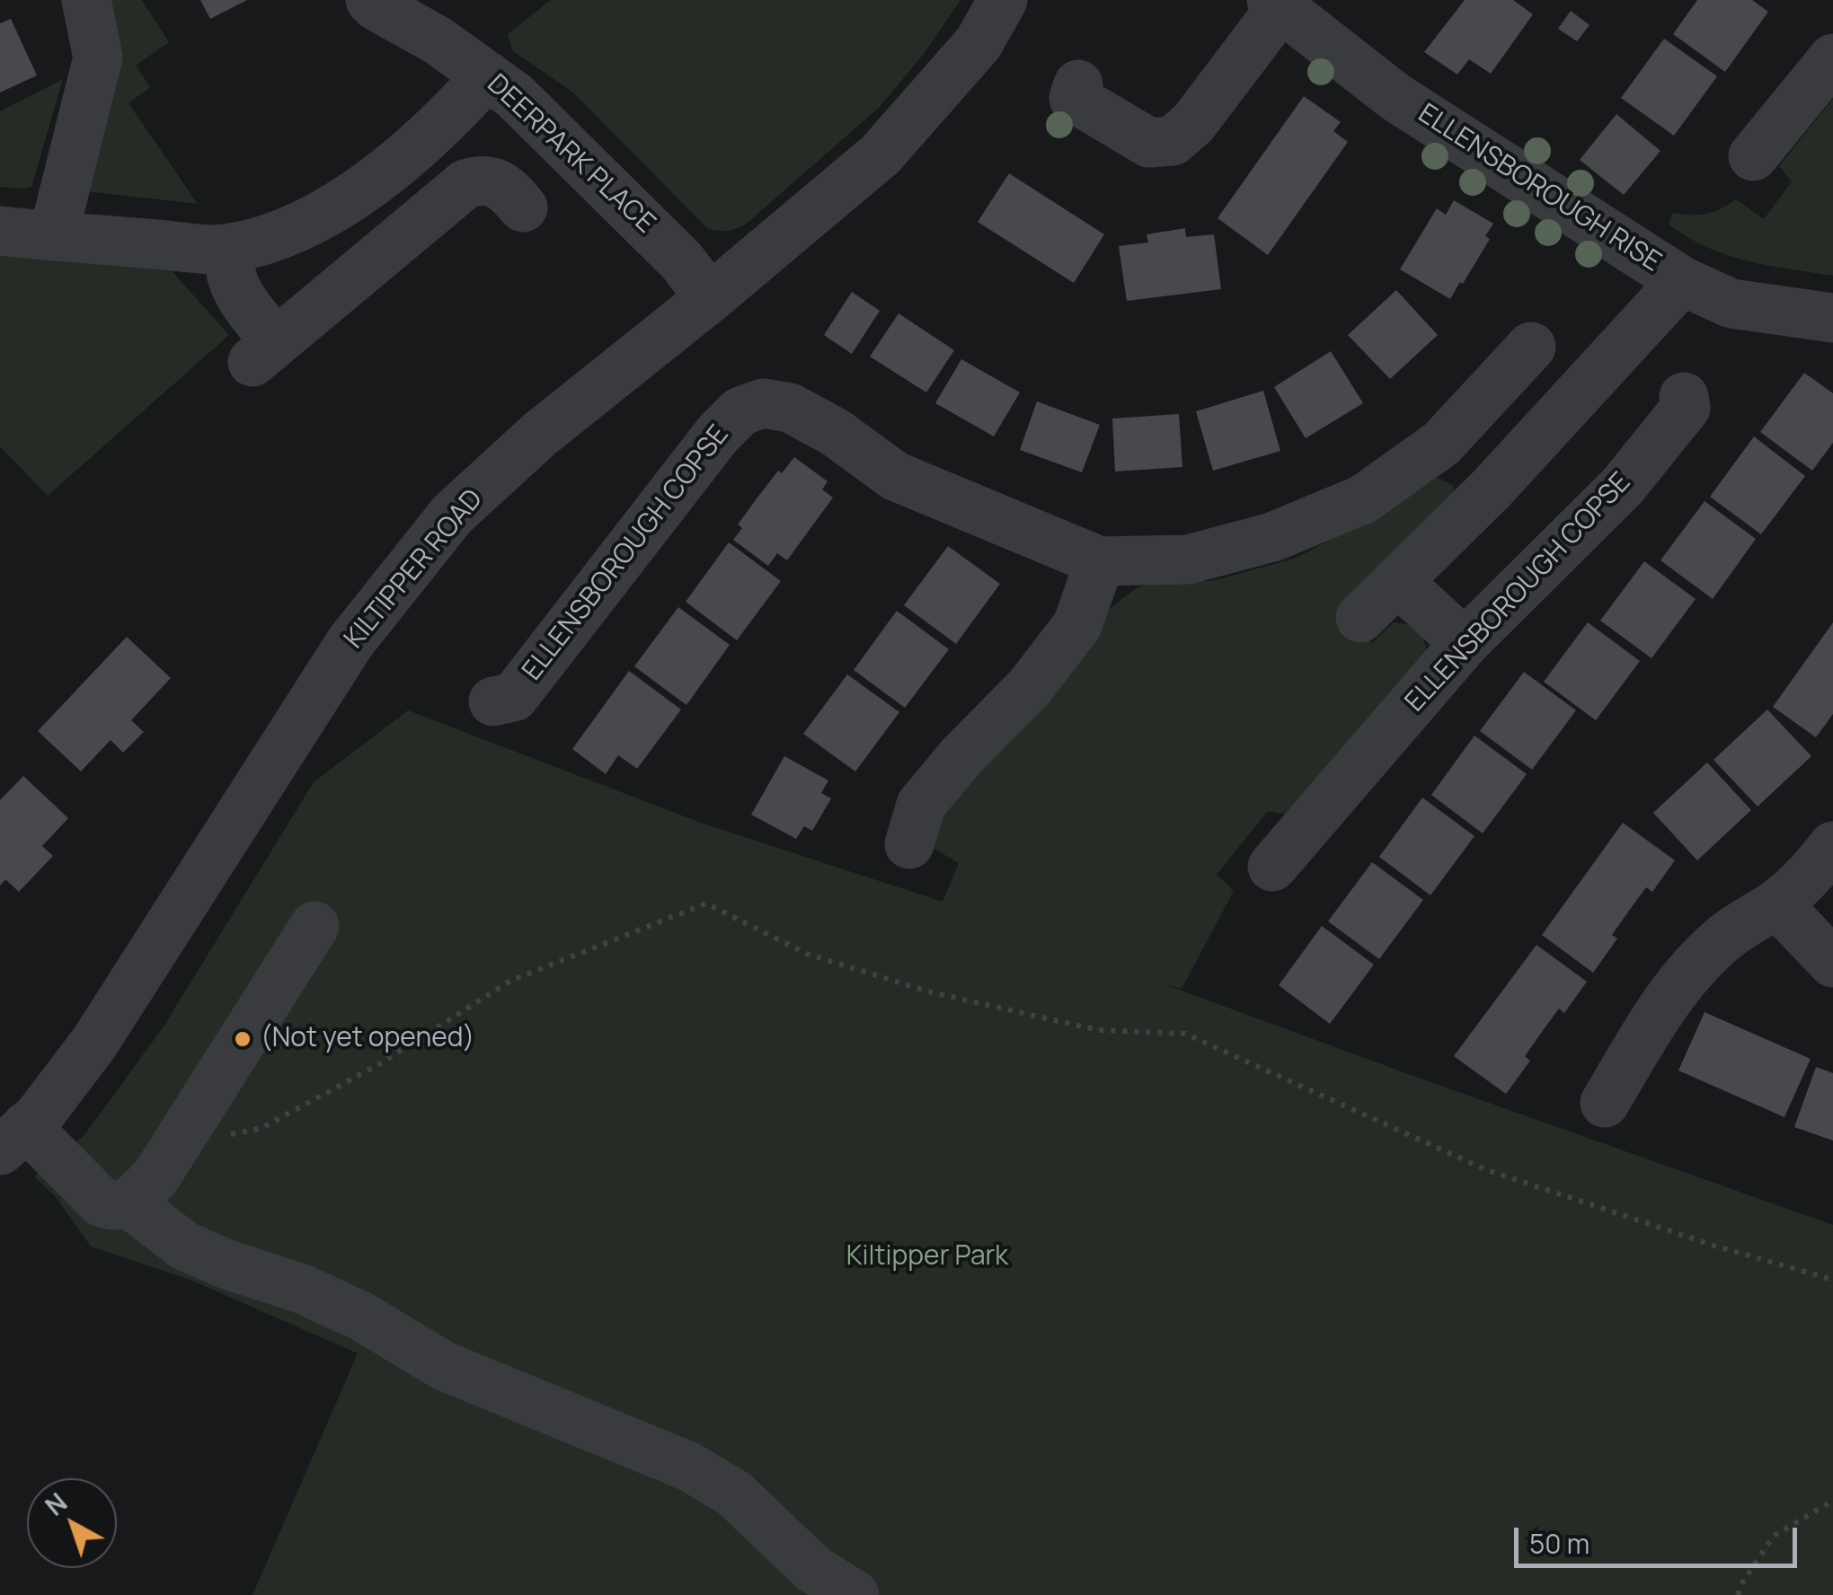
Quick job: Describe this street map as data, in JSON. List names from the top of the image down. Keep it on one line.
{"streets":{"street":["DEERPARK PLACE","ELLENSBOROUGH RISE","ELLENSBOROUGH COPSE","KILTIPPER ROAD"]},"crossings":[["DEERPARK PLACE","KILTIPPER ROAD"]],"parks":["Kiltipper Park"],"places":["(Not yet opened)"],"scale_bar":"50 m","north":"top left"}
